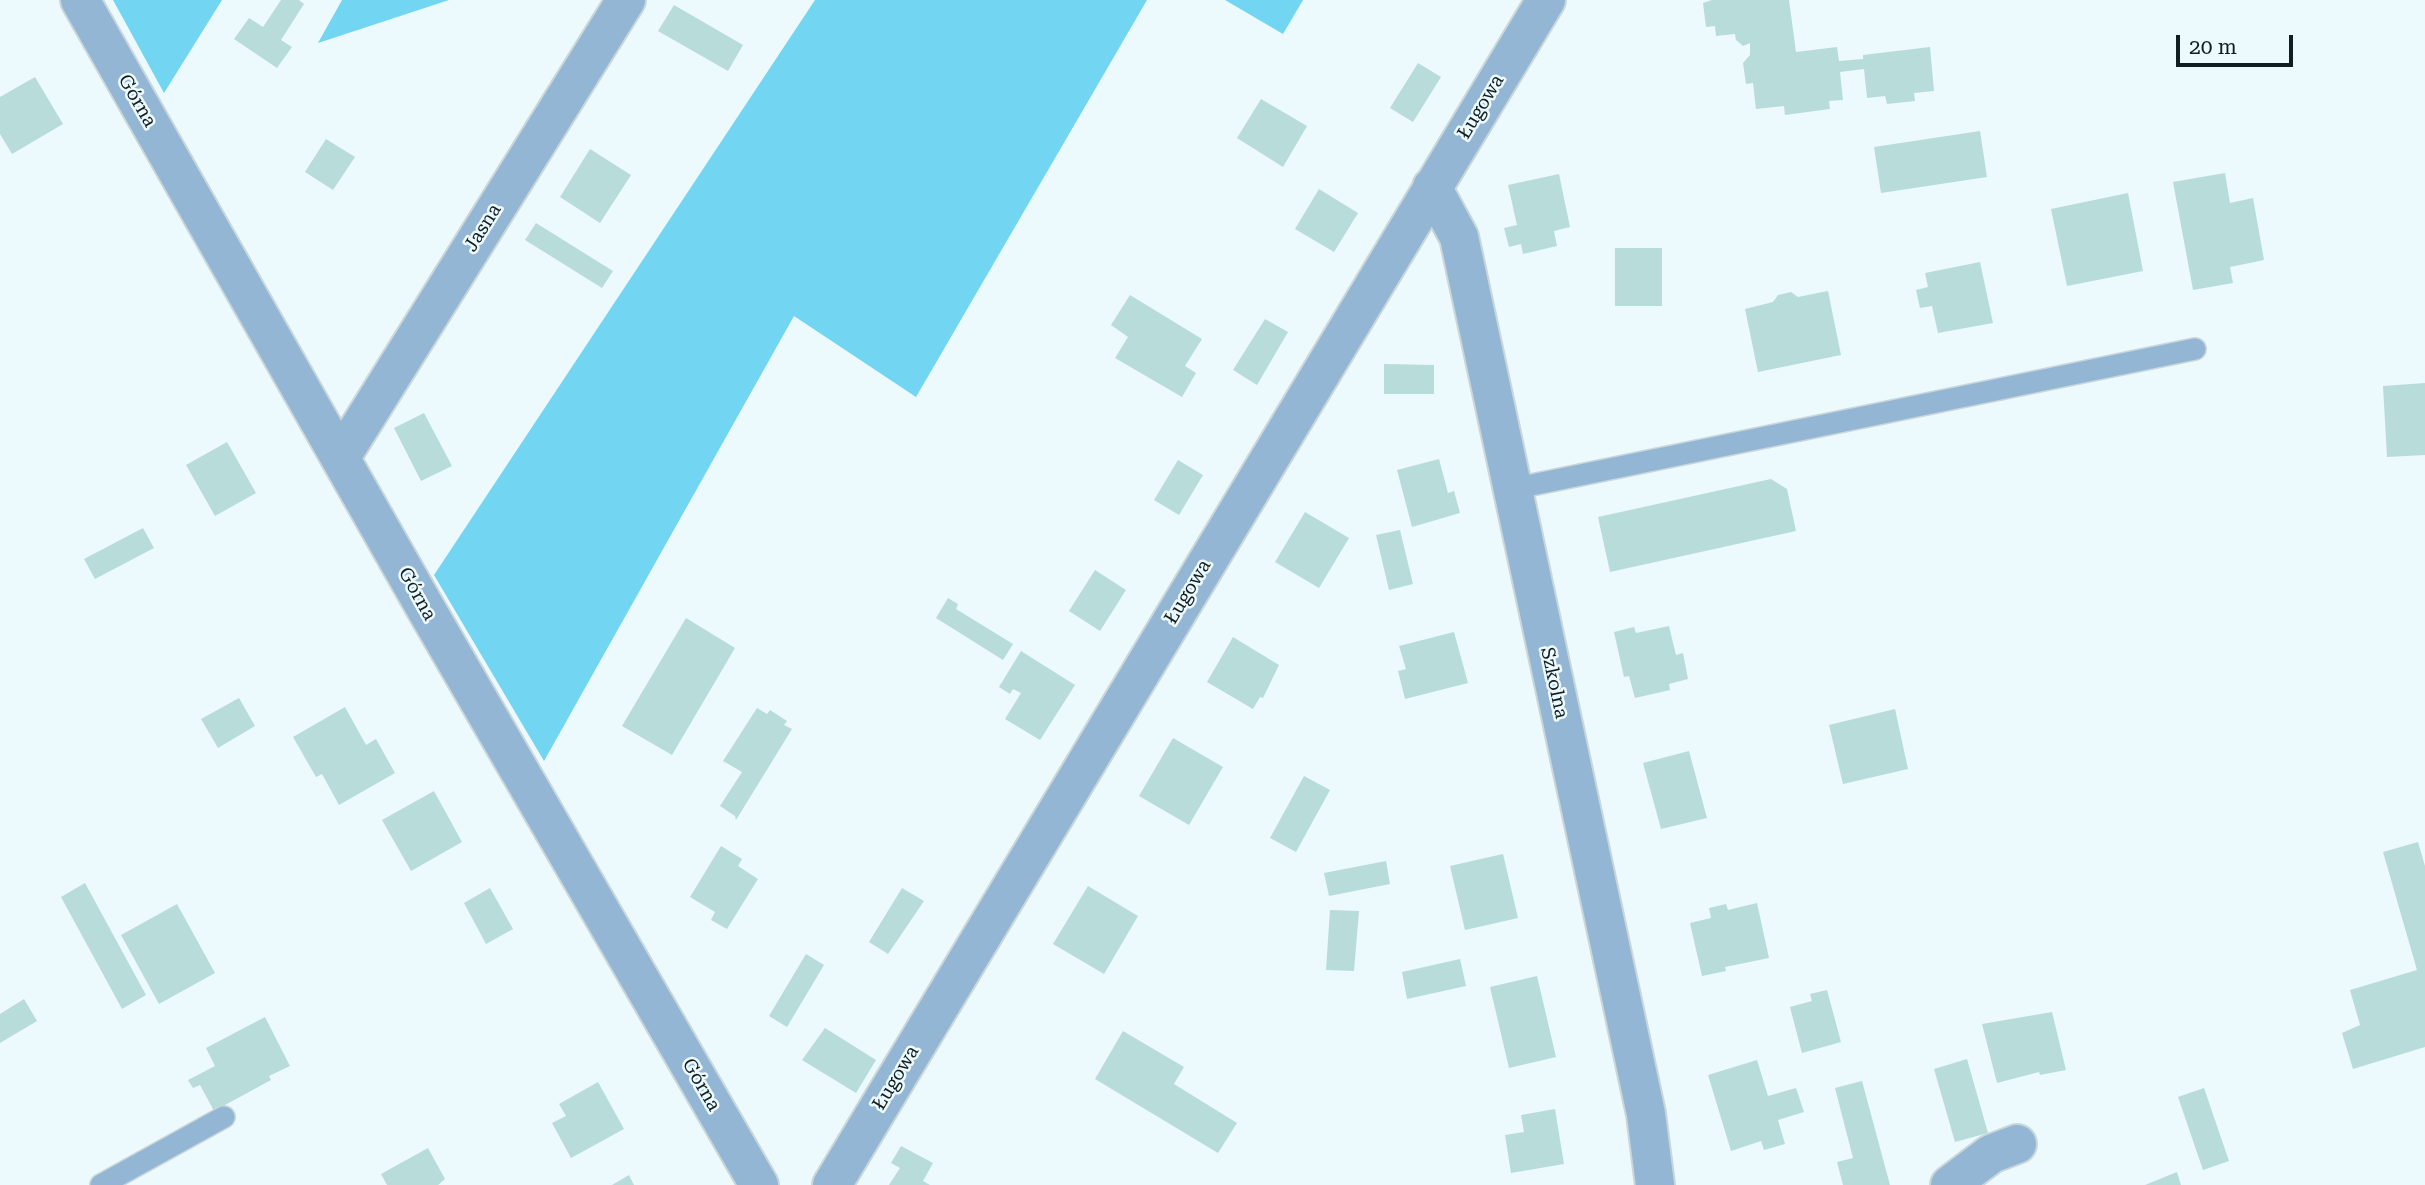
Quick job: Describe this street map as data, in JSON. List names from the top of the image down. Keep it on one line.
{"streets":{"street":["Górna","Ługowa","Jasna","Szkolna"]},"crossings":[["Górna","Jasna"],["Ługowa","Szkolna"]],"scale_bar":"20 m"}
